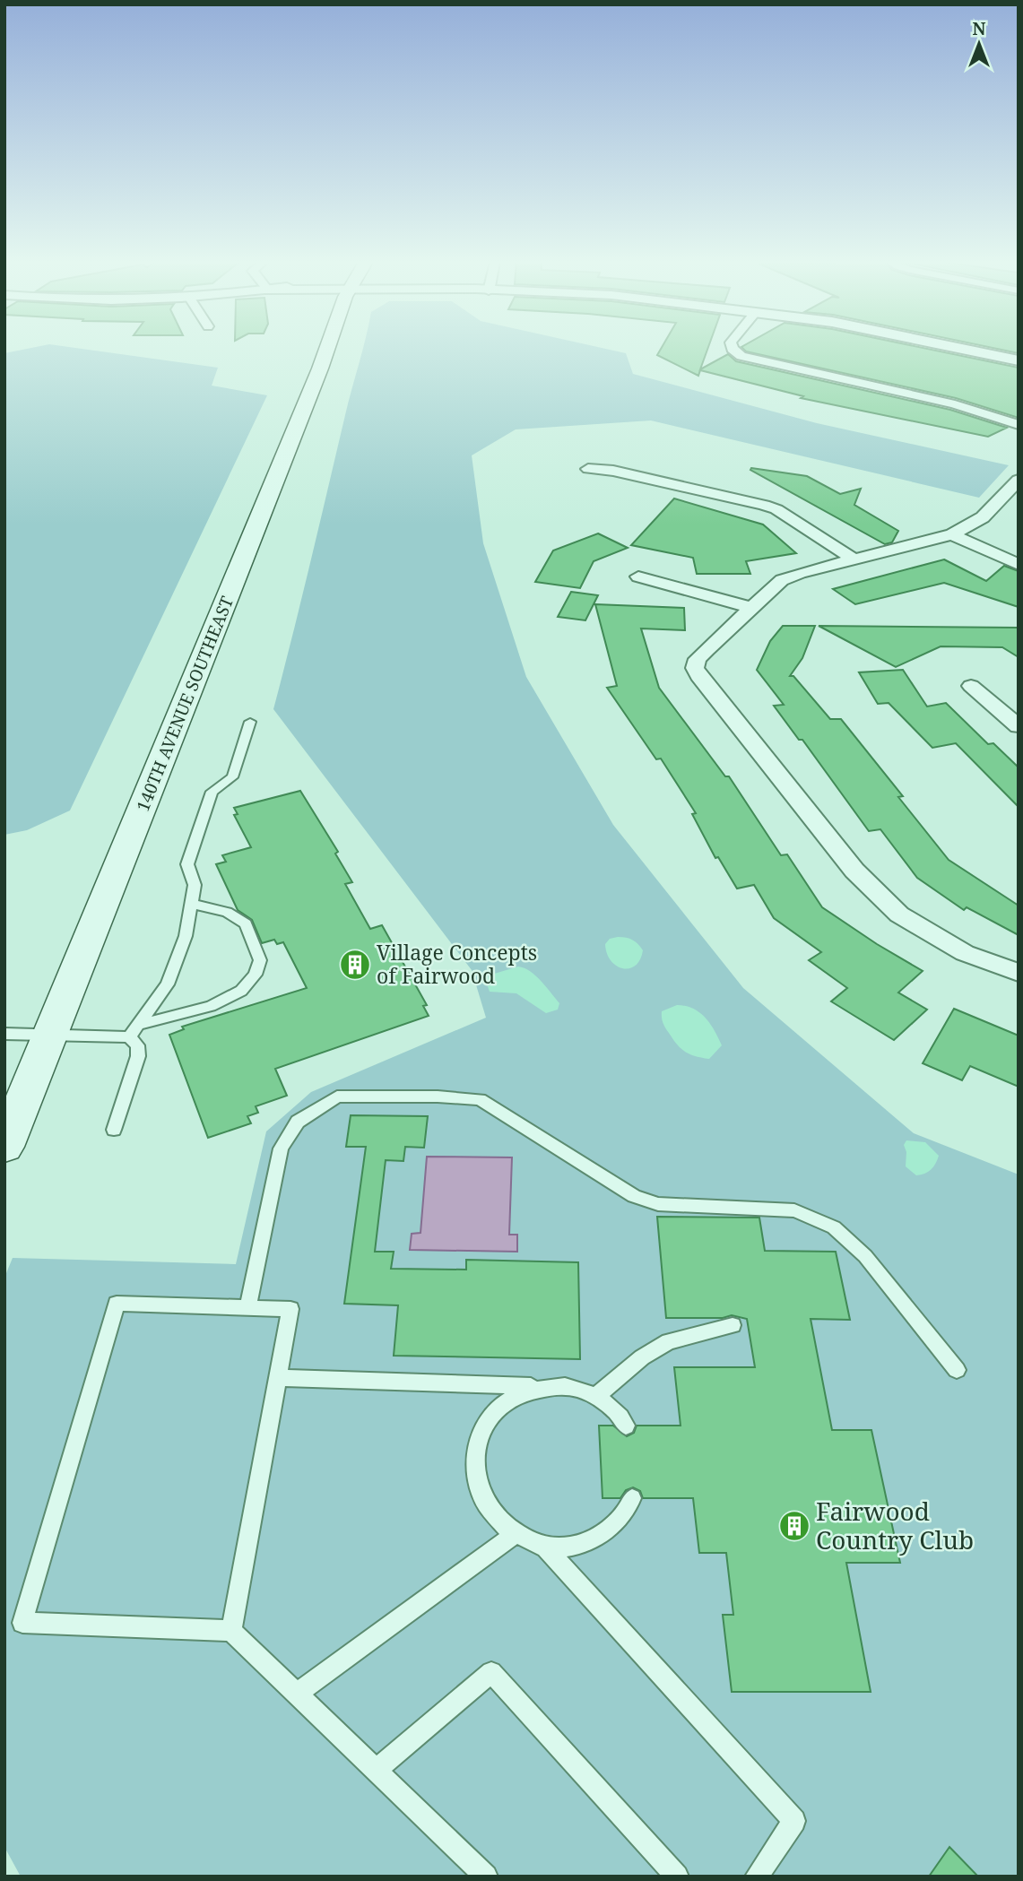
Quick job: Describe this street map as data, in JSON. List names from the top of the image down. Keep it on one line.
{"streets":{"main road":["140TH AVENUE SOUTHEAST"]},"places":{"building":["Village Concepts of Fairwood","Fairwood Country Club"]},"north":"top"}
